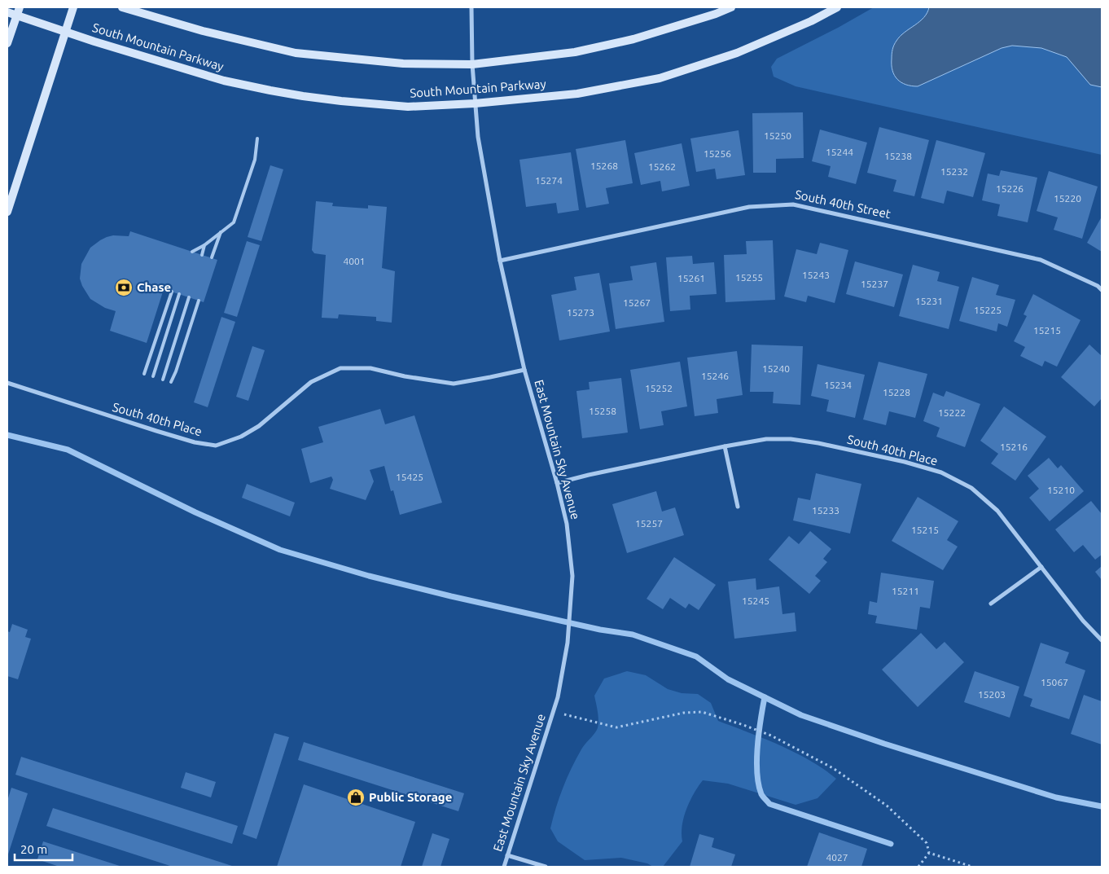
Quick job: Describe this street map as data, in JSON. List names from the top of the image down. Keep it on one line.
{"streets":{"street":["South Mountain Parkway","South 40th Street","South 40th Place","East Mountain Sky Avenue"]},"crossings":[["South Mountain Parkway","East Mountain Sky Avenue"],["South 40th Street","East Mountain Sky Avenue"],["South 40th Place","East Mountain Sky Avenue"]],"places":{"bank":["Chase"],"shop":["Public Storage"]},"house_numbers":["15250","15244","15256","15238","15268","15262","15232","15274","15226","15220","4001","15243","15255","15261","15237","15231","15267","15225","15273","15215","15240","15246","15234","15252","15228","15258","15222","15216","15425","15210","15233","15257","15215","15211","15245","15067","15203","4027"],"scale_bar":"20 m"}
